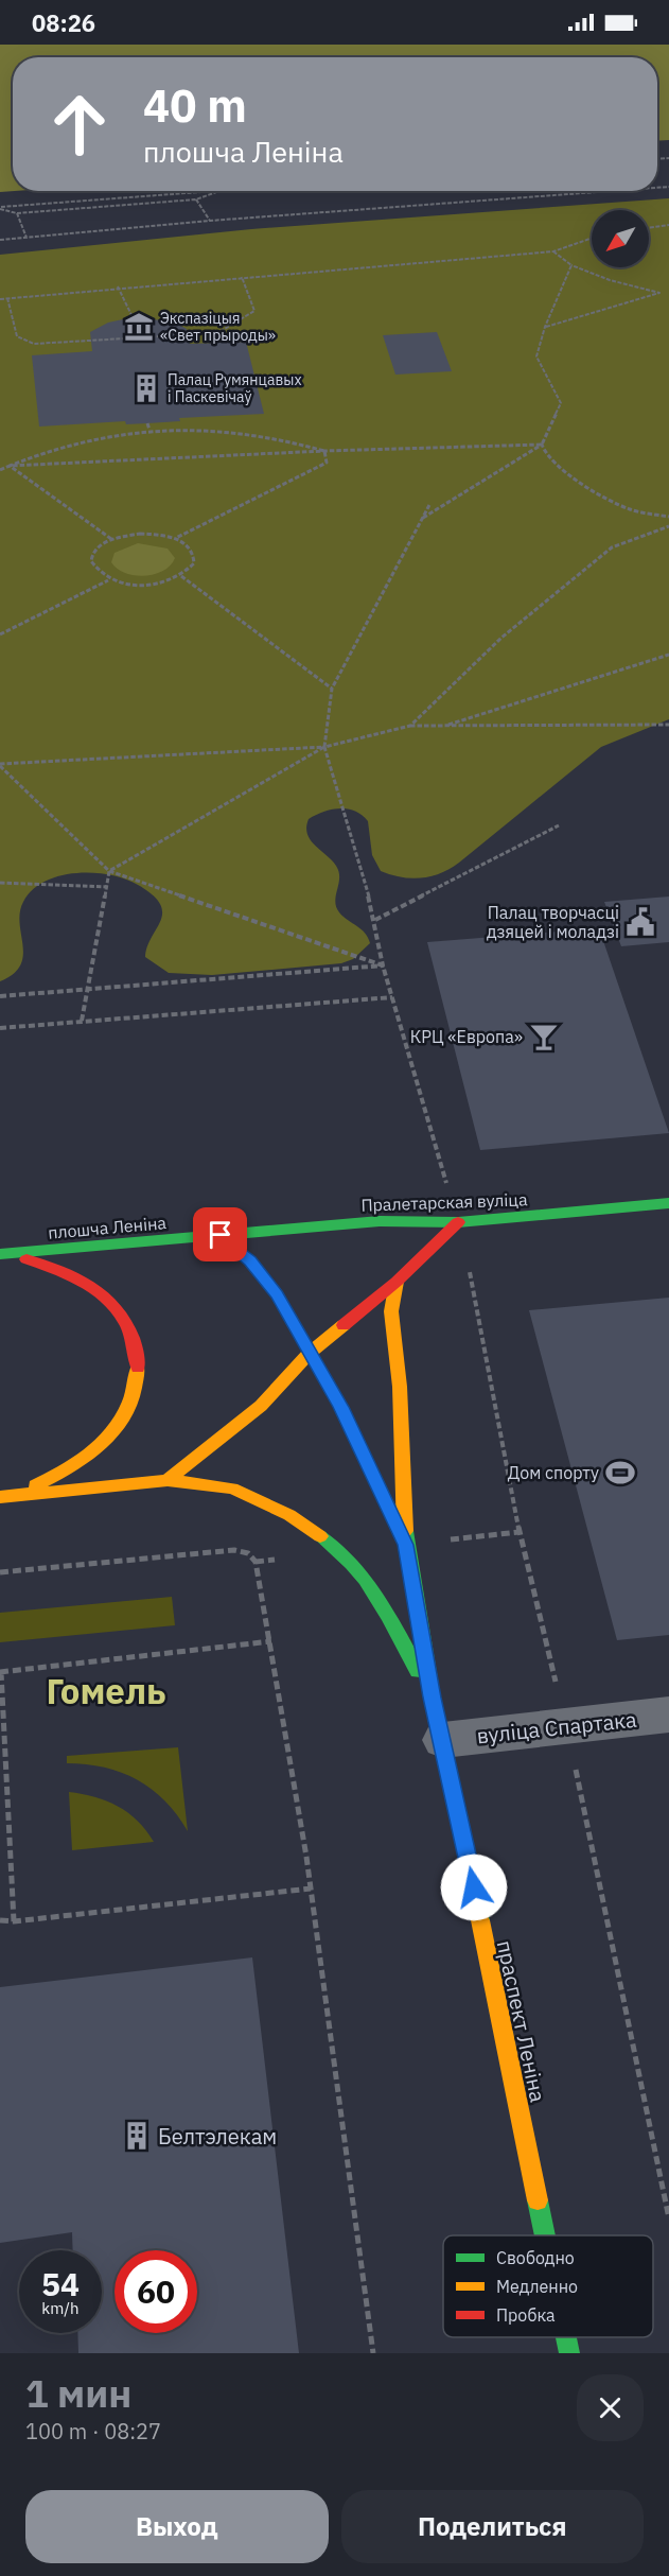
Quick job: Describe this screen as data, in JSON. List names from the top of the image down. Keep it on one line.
{"streets":{"main road":["Пралетарская вуліца","плошча Леніна","праспект Леніна"],"street":["вуліца Спартака"]},"crossings":[["Пралетарская вуліца","плошча Леніна"],["плошча Леніна","праспект Леніна"],["вуліца Спартака","праспект Леніна"]],"districts":["Гомель"],"places":{"museum":["Экспазіцыя «Свет прыроды»"],"building":["Палац Румянцавых і Паскевічаў","Белтэлекам"],"public building":["Палац творчасці дзяцей і моладзі"],"bar":["КРЦ «Европа»"],"sports":["Дом спорту"]},"legend":["Свободно","Медленно","Пробка"],"north":"bottom left","page":{"status":"08:26","turn":["40 m","плошча Леніна"],"speed":"54 km/h","limit":"60","heading":["1 мин","100 m · 08:27"],"buttons":["Выход","Поделиться"]}}
